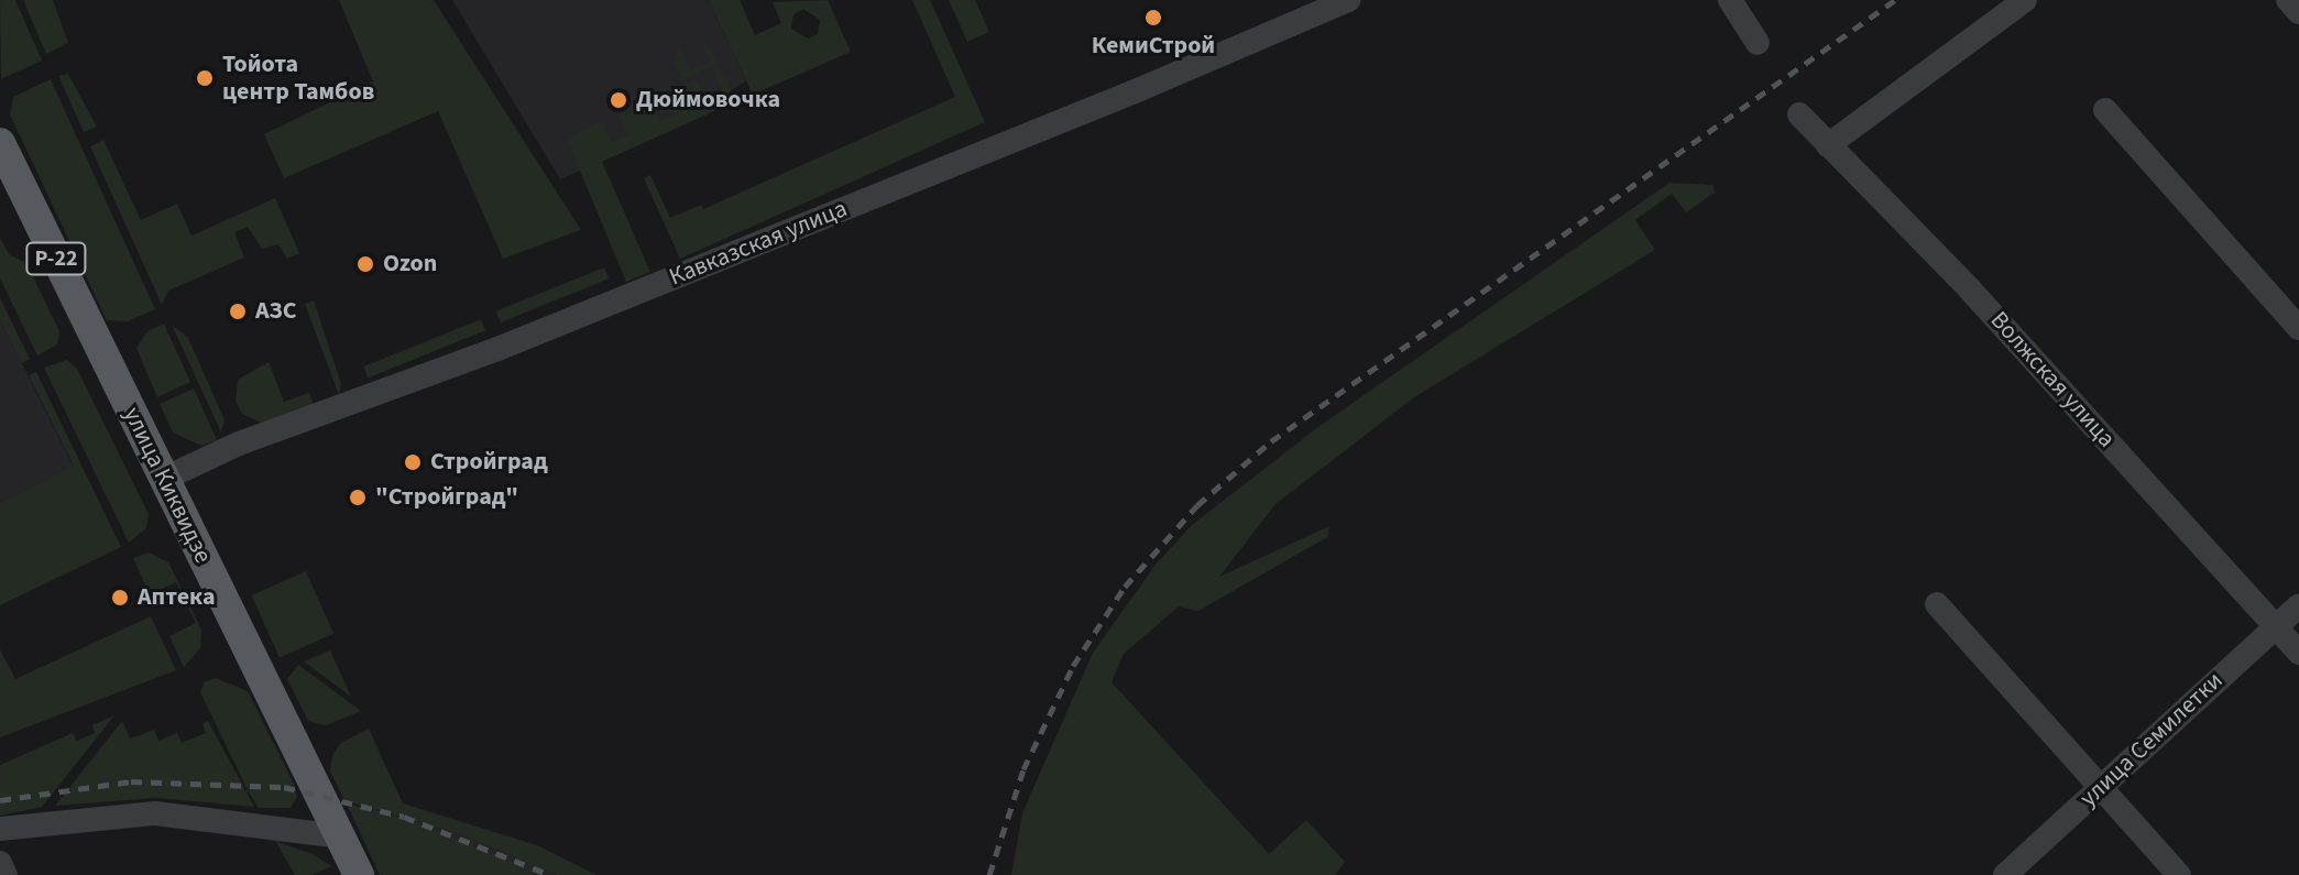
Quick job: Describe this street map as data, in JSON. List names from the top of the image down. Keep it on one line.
{"streets":{"main road":["Р-22","улица Киквидзе"],"street":["Кавказская улица","Волжская улица","улица Семилетки"]},"crossings":[["Кавказская улица","улица Киквидзе"],["Волжская улица","улица Семилетки"]],"places":["КемиСтрой","Тойота центр Тамбов","Дюймовочка","Ozon","АЗС","Стройград","\"Стройград\"","Аптека"]}
